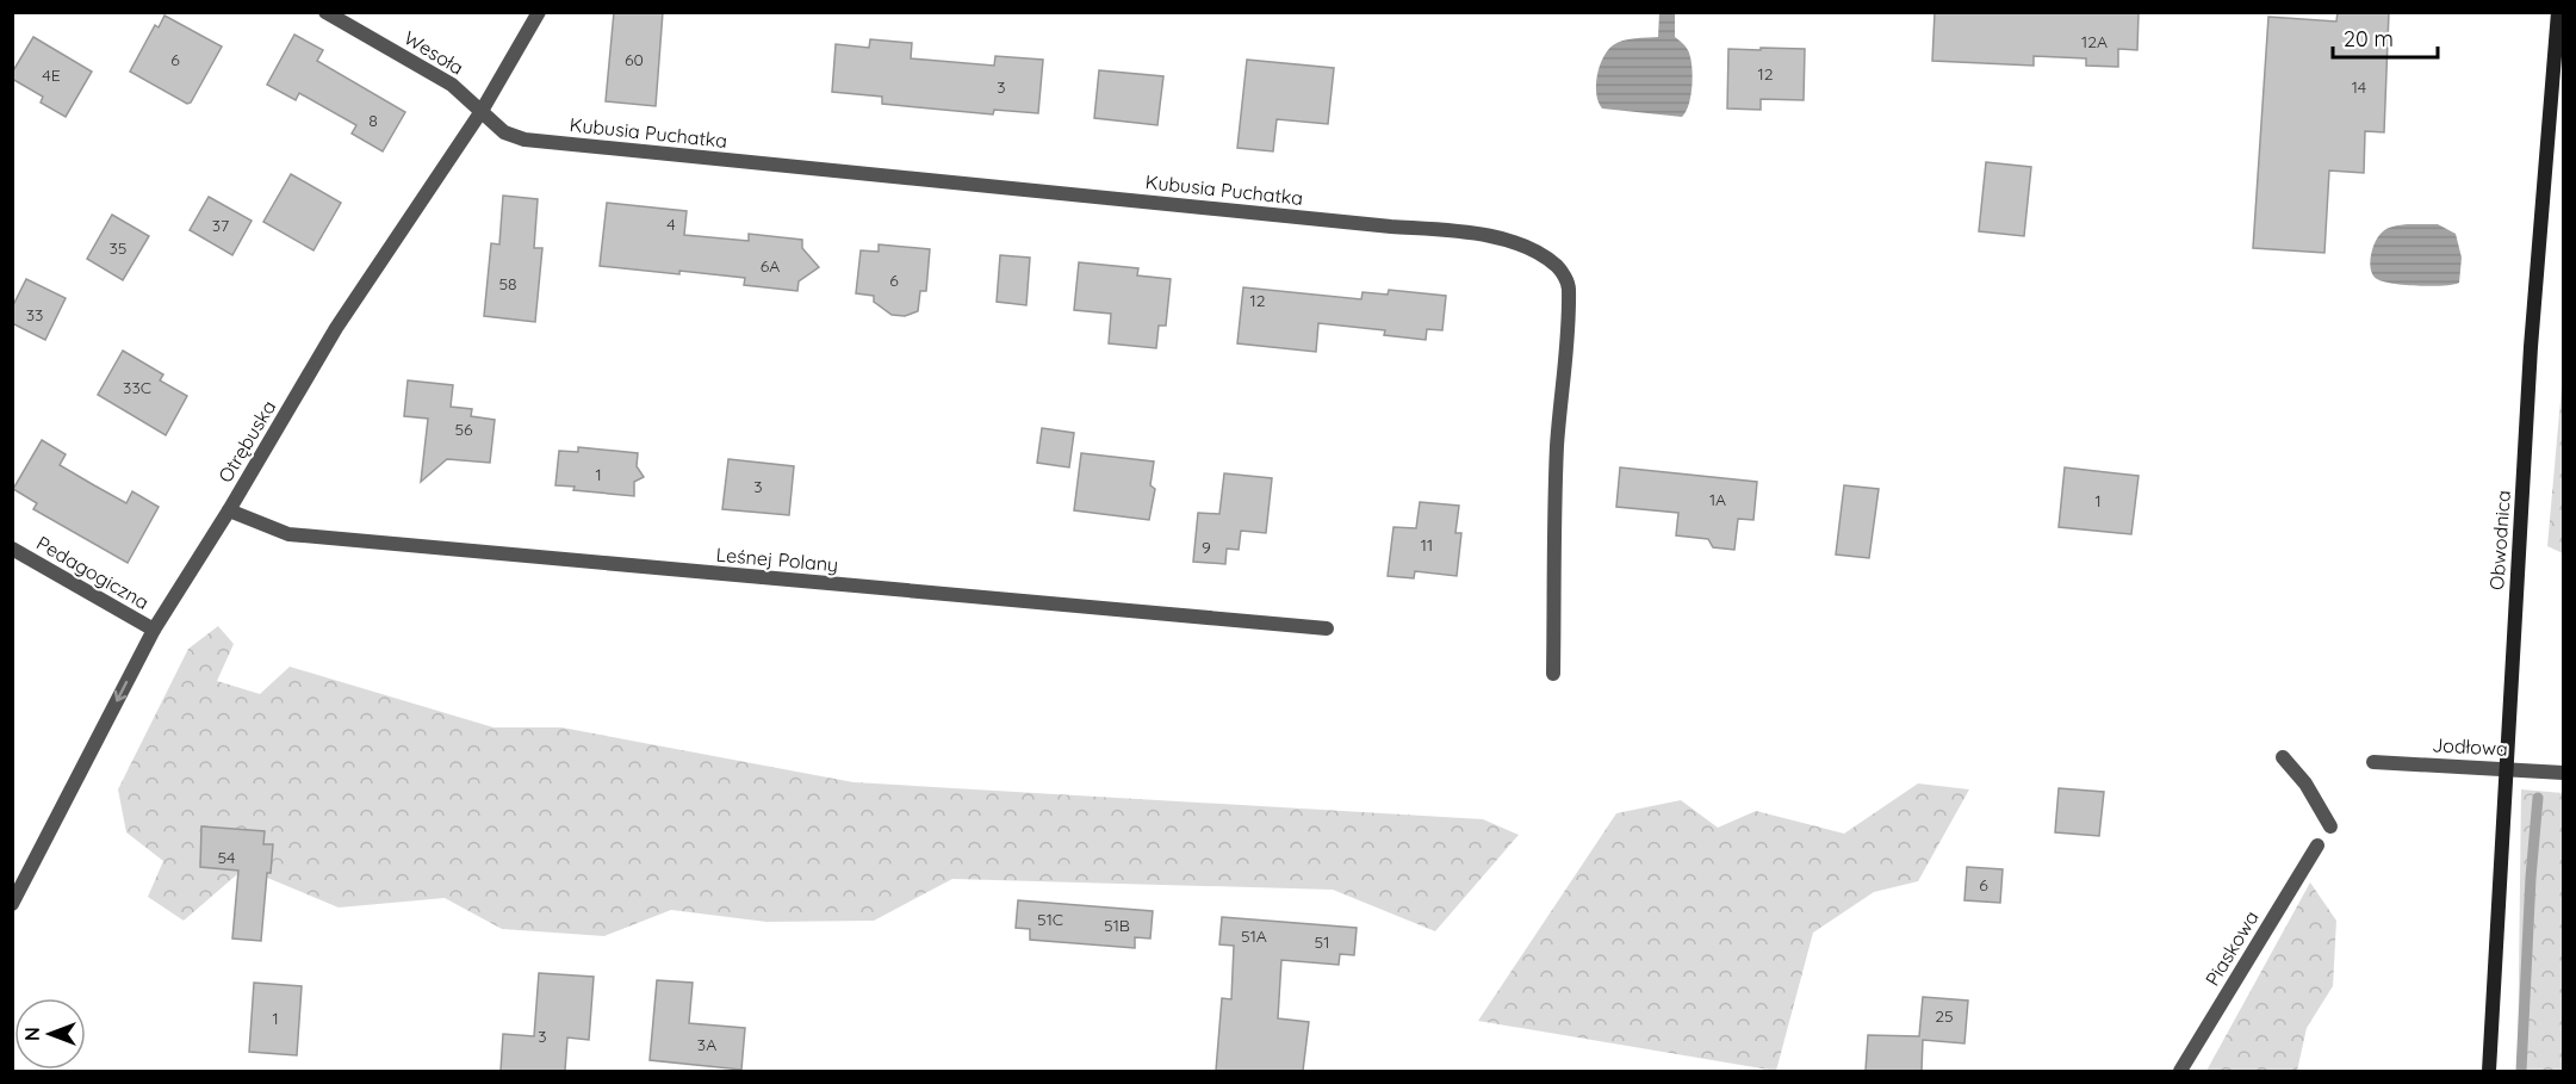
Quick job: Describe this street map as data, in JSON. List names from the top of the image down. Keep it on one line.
{"streets":{"main road":["Obwodnica"],"street":["Wesoła","Kubusia Puchatka","Otrębuska","Leśnej Polany","Pedagogiczna","Jodłowa","Piaskowa"]},"crossings":[["Wesoła","Kubusia Puchatka"],["Wesoła","Otrębuska"],["Kubusia Puchatka","Otrębuska"],["Otrębuska","Leśnej Polany"],["Otrębuska","Pedagogiczna"],["Obwodnica","Jodłowa"]],"house_numbers":["12A","6","60","12","4E","3","14","8","4","37","35","6A","6","58","12","33","33C","56","1","3","1A","1","11","9","54","6","51C","51B","51A","51","25","1","3","3A"],"scale_bar":"20 m","north":"left"}
